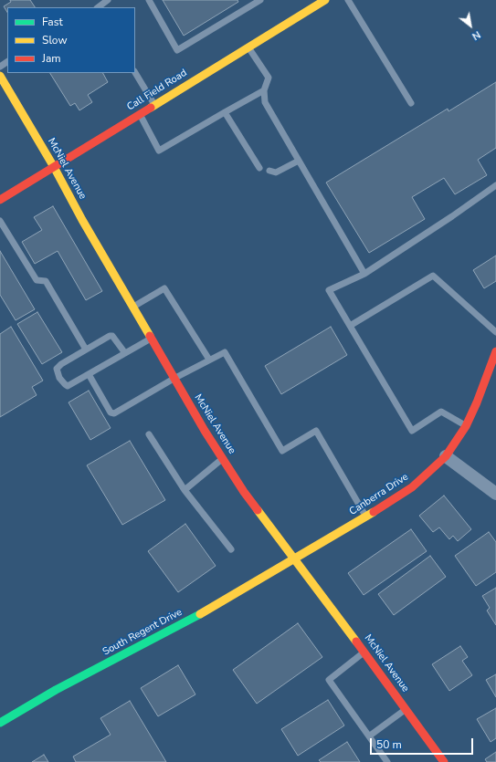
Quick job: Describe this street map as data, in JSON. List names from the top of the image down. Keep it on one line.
{"streets":{"street":["Call Field Road","McNiel Avenue","Canberra Drive","South Regent Drive"]},"crossings":[["Call Field Road","McNiel Avenue"],["McNiel Avenue","Canberra Drive"],["McNiel Avenue","South Regent Drive"],["Canberra Drive","South Regent Drive"]],"legend":["Fast","Slow","Jam"],"scale_bar":"50 m","north":"bottom right"}
